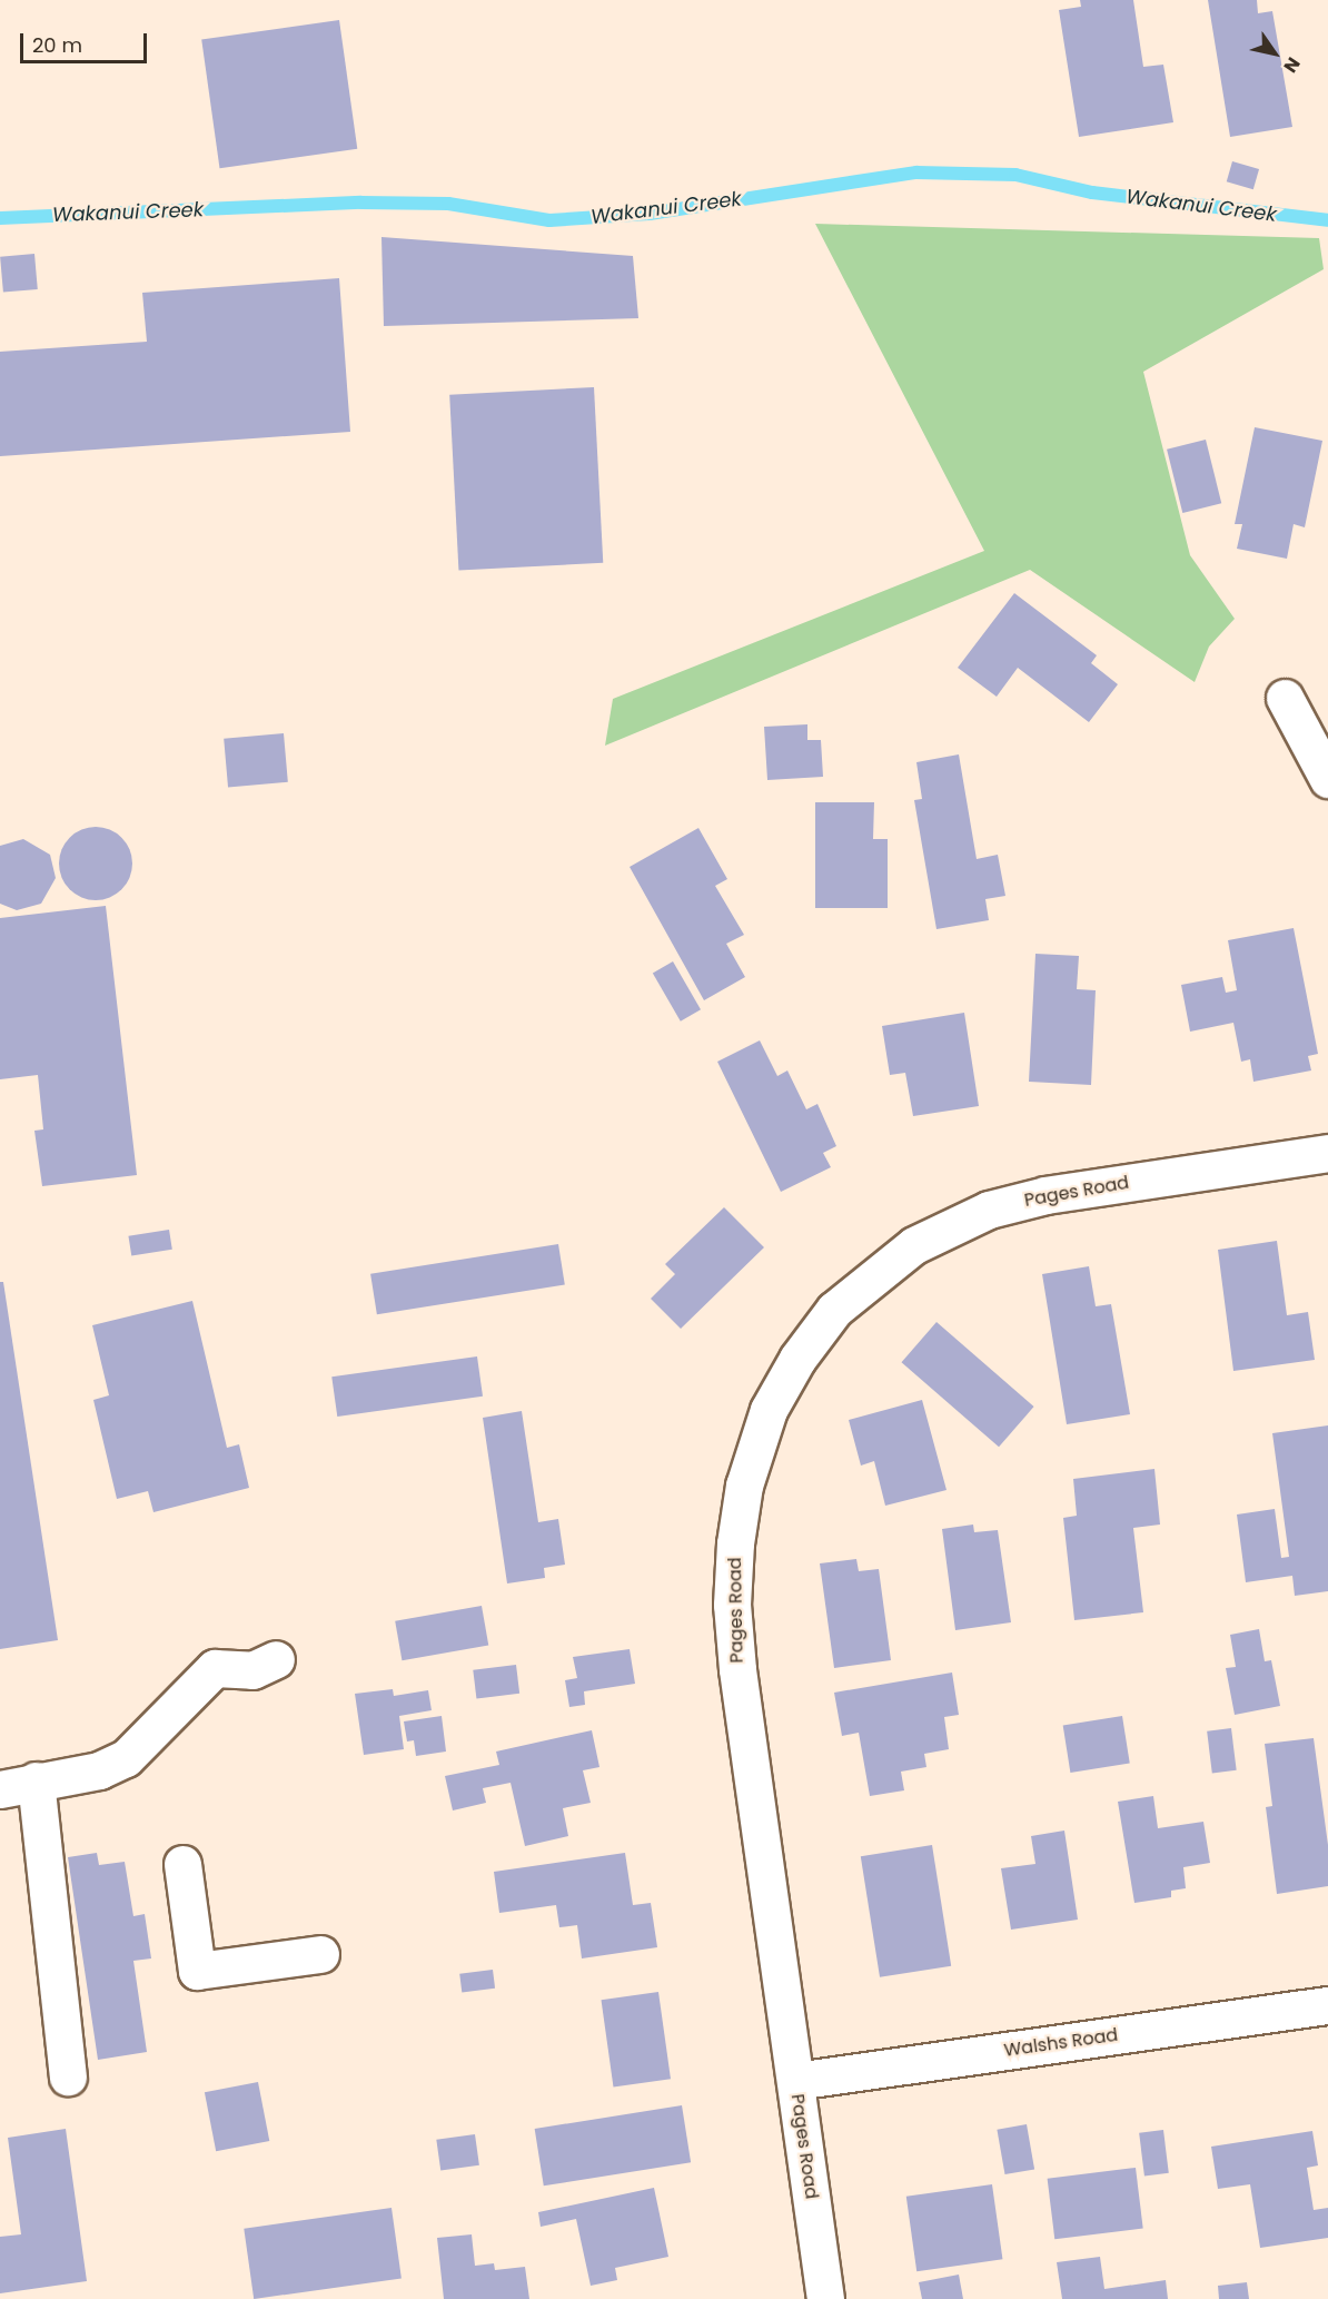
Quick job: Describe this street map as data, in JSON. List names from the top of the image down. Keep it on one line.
{"streets":{"street":["Pages Road","Walshs Road"]},"crossings":[["Pages Road","Walshs Road"]],"water":["Wakanui Creek"],"scale_bar":"20 m","north":"bottom right"}
